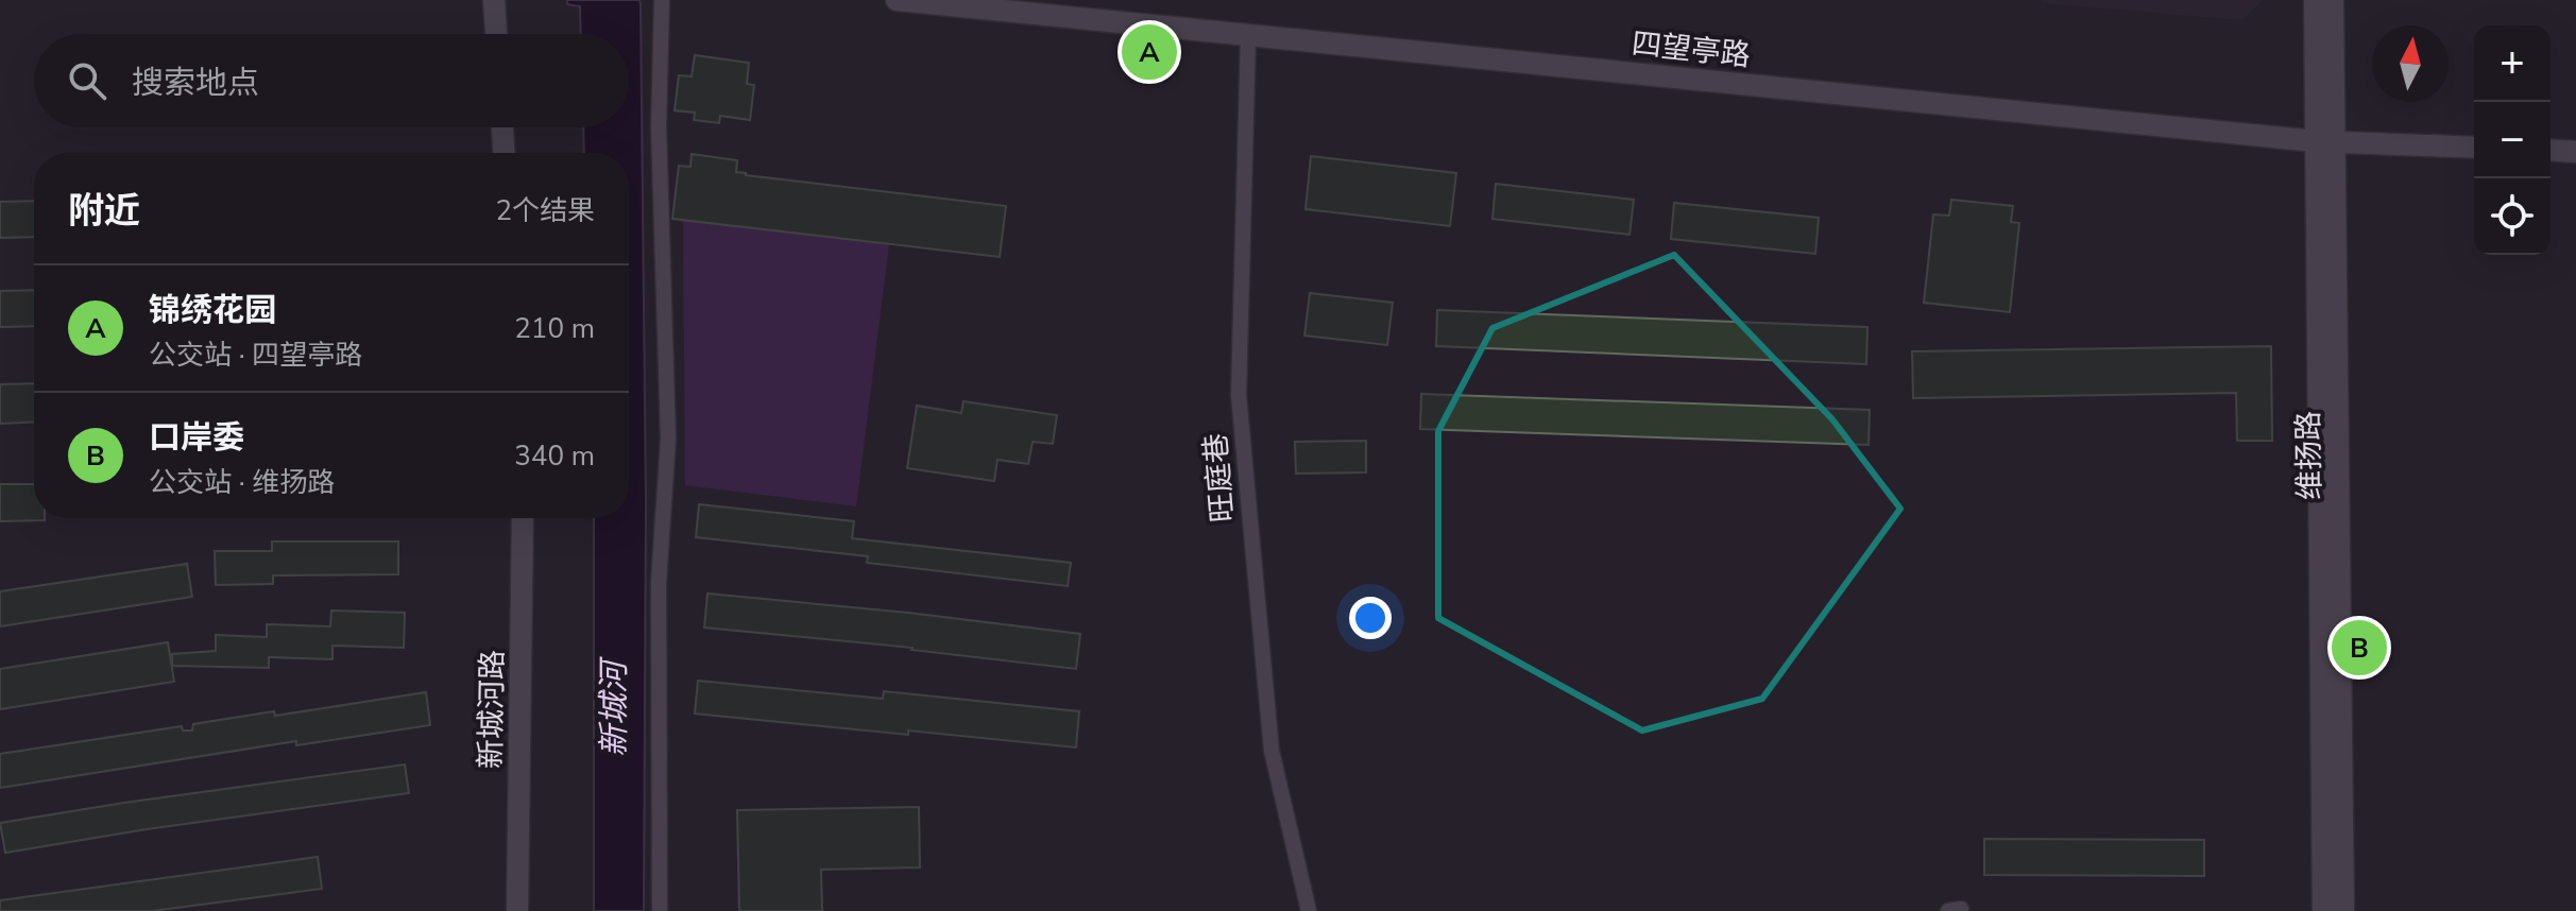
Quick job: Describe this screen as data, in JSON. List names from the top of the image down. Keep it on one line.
{"streets":{"street":["四望亭路","维扬路","旺庭巷","新城河路"]},"crossings":[["四望亭路","维扬路"],["四望亭路","旺庭巷"]],"water":["新城河"],"north":"top","page":{"pins":["A","B"],"map_buttons":["+","−"],"search":"搜索地点","heading":["附近","2个结果"],"list":[{"mark":"A","name":"锦绣花园","note":"公交站 · 四望亭路","value":"210 m"},{"mark":"B","name":"口岸委","note":"公交站 · 维扬路","value":"340 m"}]}}
